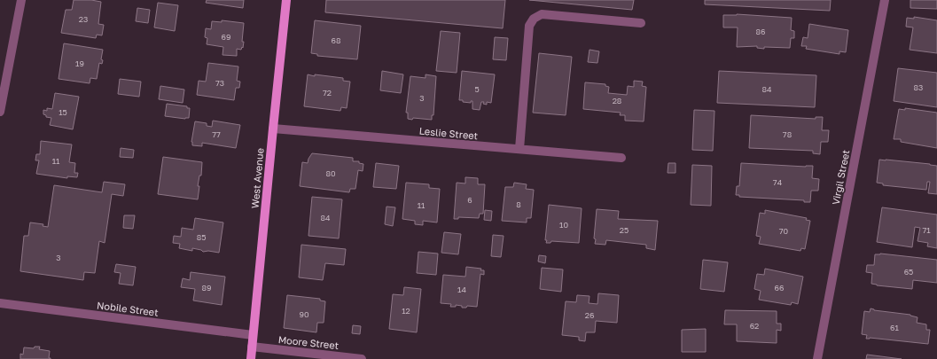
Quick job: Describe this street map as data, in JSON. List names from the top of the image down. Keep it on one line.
{"streets":{"main road":["West Avenue"],"street":["Leslie Street","Virgil Street","Nobile Street","Moore Street"]},"crossings":[["Leslie Street","West Avenue"],["West Avenue","Nobile Street"],["West Avenue","Moore Street"]],"house_numbers":["23","86","69","68","19","73","83","5","84","72","3","28","15","77","78","11","80","74","6","8","11","84","10","25","71","70","85","3","65","89","66","14","12","90","26","62","61"]}
